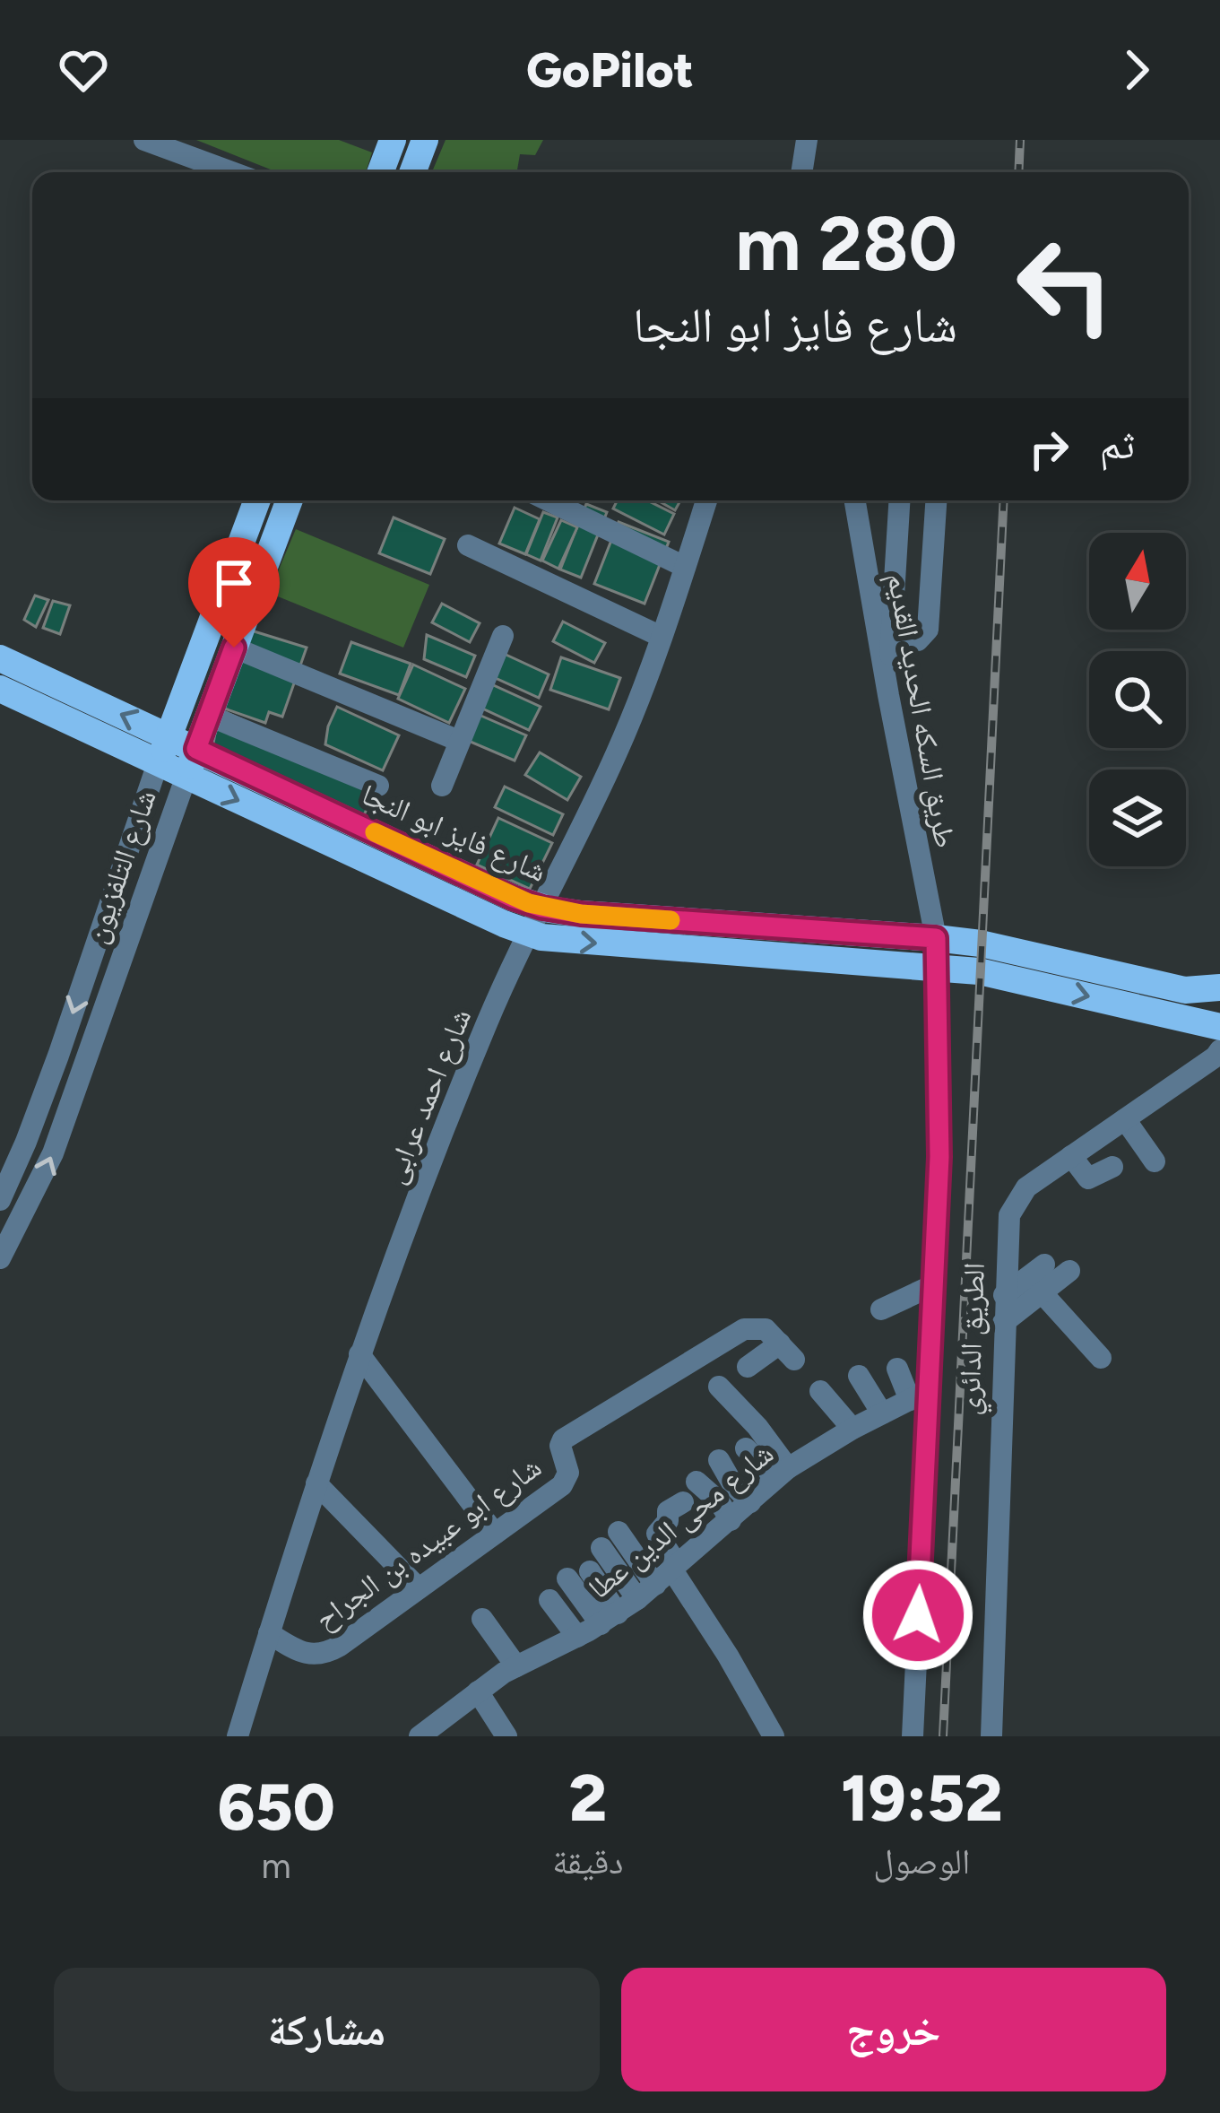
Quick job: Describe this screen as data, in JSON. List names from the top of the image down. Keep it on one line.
{"streets":{"main road":["شارع فايز ابو النجا","شارع التلفزيون"],"street":["طريق السكه الحديد القديم","شارع احمد عرابى","الطريق الدائري","شارع محى الدين عطا","شارع ابو عبيده بن الجراح"]},"crossings":[["طريق السكه الحديد القديم","شارع فايز ابو النجا"],["طريق السكه الحديد القديم","شارع محى الدين عطا"],["شارع فايز ابو النجا","شارع التلفزيون"],["شارع فايز ابو النجا","شارع احمد عرابى"],["شارع احمد عرابى","شارع ابو عبيده بن الجراح"]],"north":"top","page":{"header":"GoPilot","turn":["280 m","شارع فايز ابو النجا"],"then":"ثم","eta":["19:52","الوصول","2","دقيقة","650","m"],"buttons":["خروج","مشاركة"]}}
